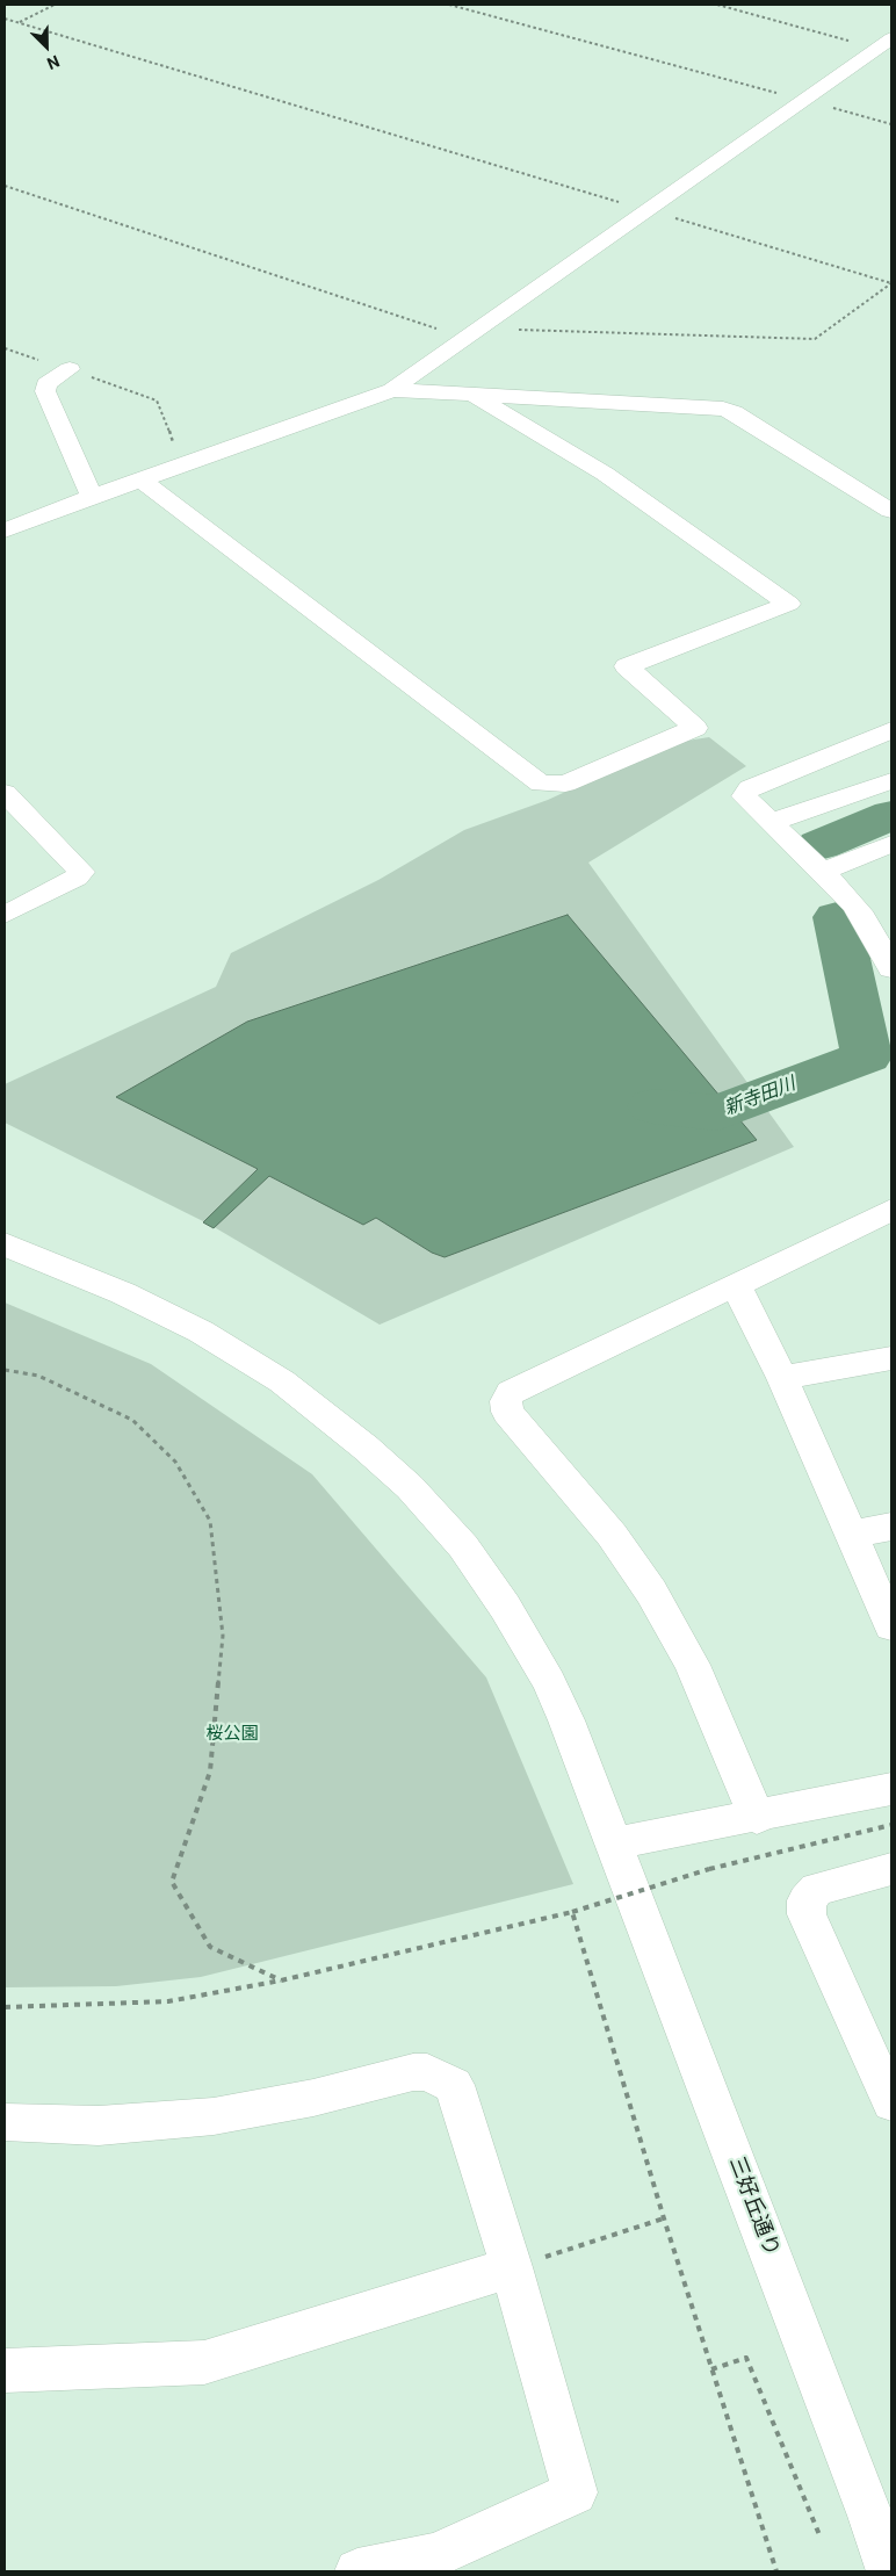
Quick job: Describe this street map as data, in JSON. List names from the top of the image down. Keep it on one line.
{"streets":{"street":["三好丘通り"]},"water":["新寺田川"],"parks":["桜公園"],"north":"bottom right"}
